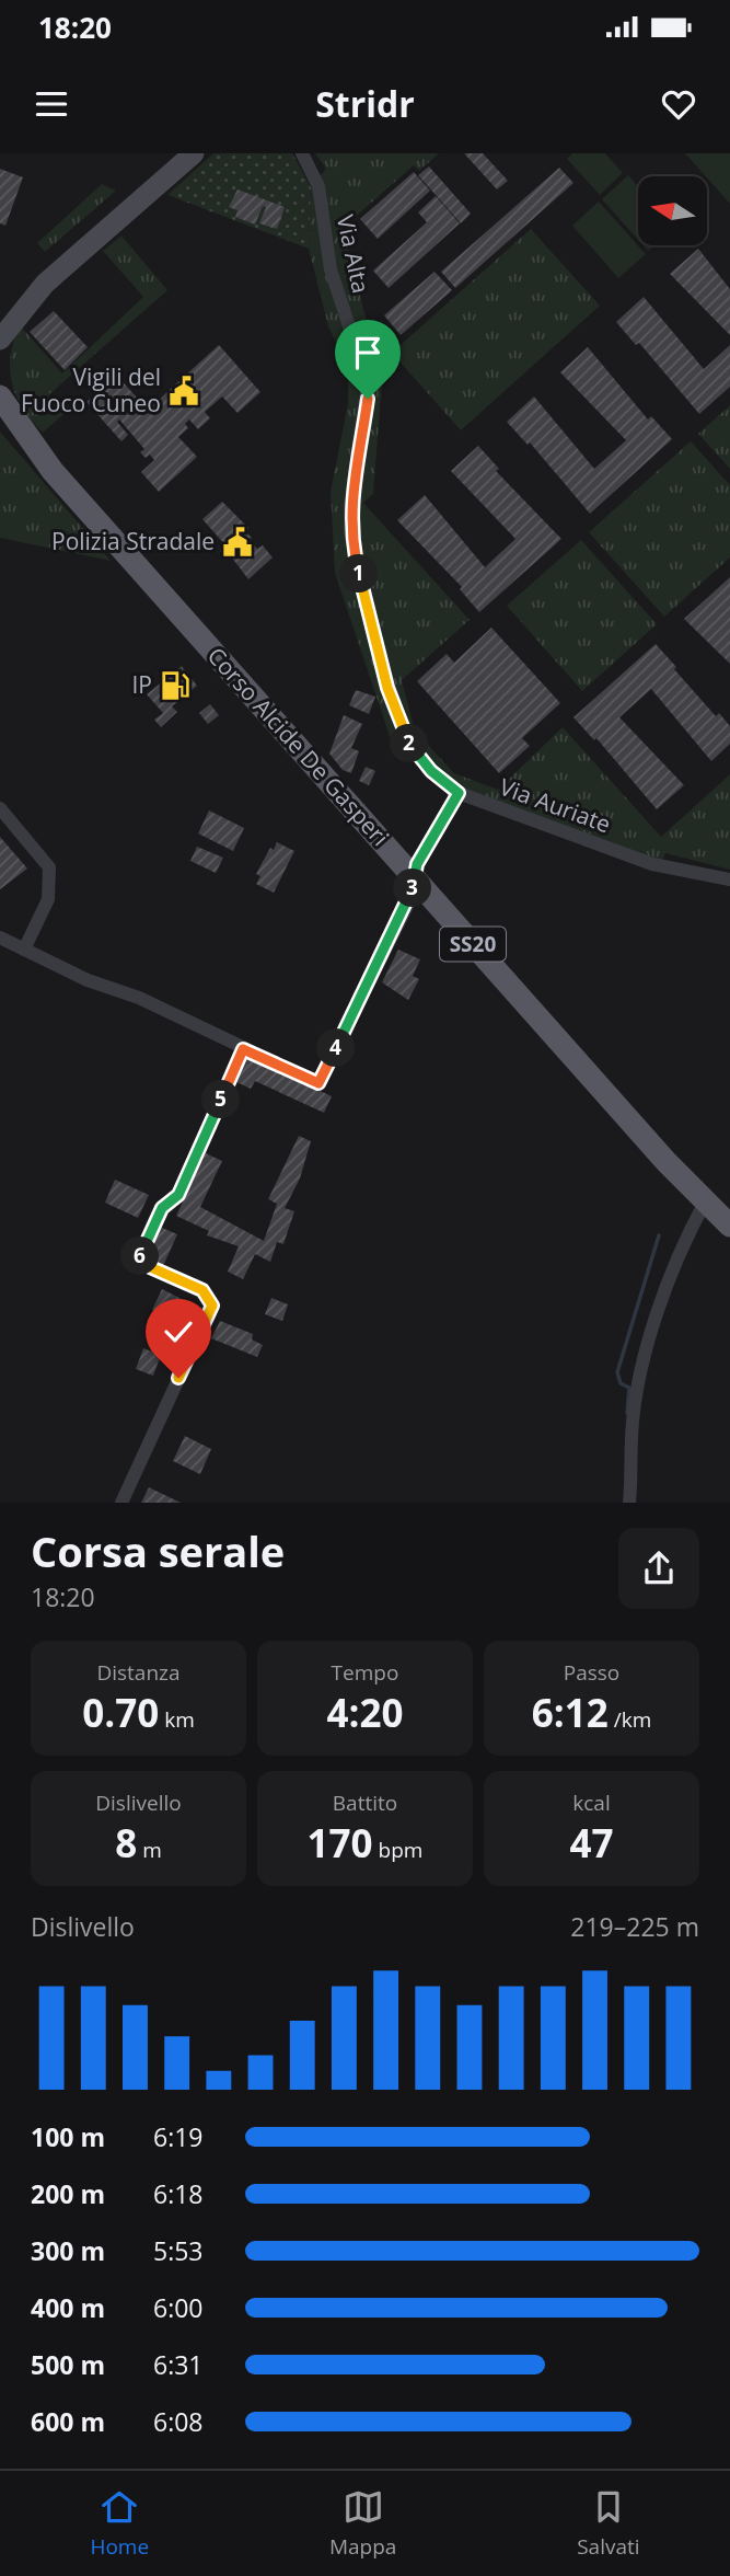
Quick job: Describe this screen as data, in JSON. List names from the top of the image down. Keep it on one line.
{"streets":{"main road":["Corso Alcide De Gasperi","SS20"],"street":["Via Alta","Via Auriate"]},"crossings":[["Via Alta","Via Auriate"]],"places":{"public building":["Vigili del Fuoco Cuneo","Polizia Stradale"],"fuel station":["IP"]},"north":"left","page":{"status":"18:20","header":"Stridr","pins":["1","2","3","4","5","6"],"heading":["Corsa serale","18:20"],"stats":[["Distanza","0.70 km"],["Tempo","4:20"],["Passo","6:12 /km"],["Dislivello","8 m"],["Battito","170 bpm"],["kcal","47"]],"chart":["Dislivello","219–225 m"],"list":[{"name":"100 m","note":"6:19"},{"name":"200 m","note":"6:18"},{"name":"300 m","note":"5:53"},{"name":"400 m","note":"6:00"},{"name":"500 m","note":"6:31"},{"name":"600 m","note":"6:08"}],"tabs":["Home","Mappa","Salvati"]}}
